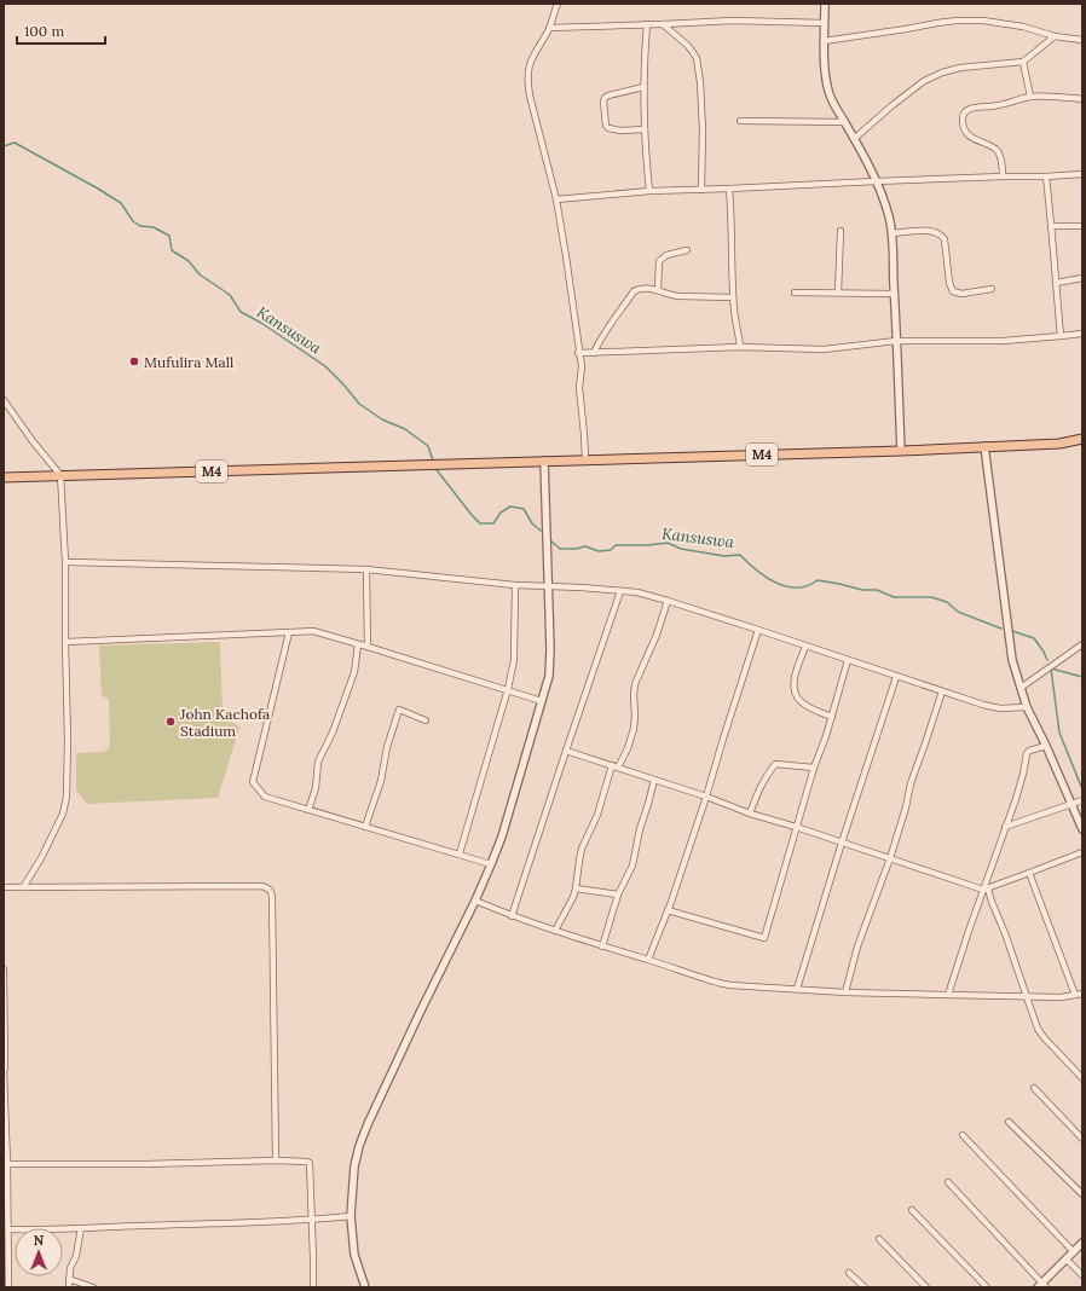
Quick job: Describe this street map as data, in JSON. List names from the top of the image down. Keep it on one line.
{"streets":{"main road":["M4"]},"water":["Kansuswa"],"places":["Mufulira Mall","John Kachofa Stadium"],"scale_bar":"100 m","north":"top"}
